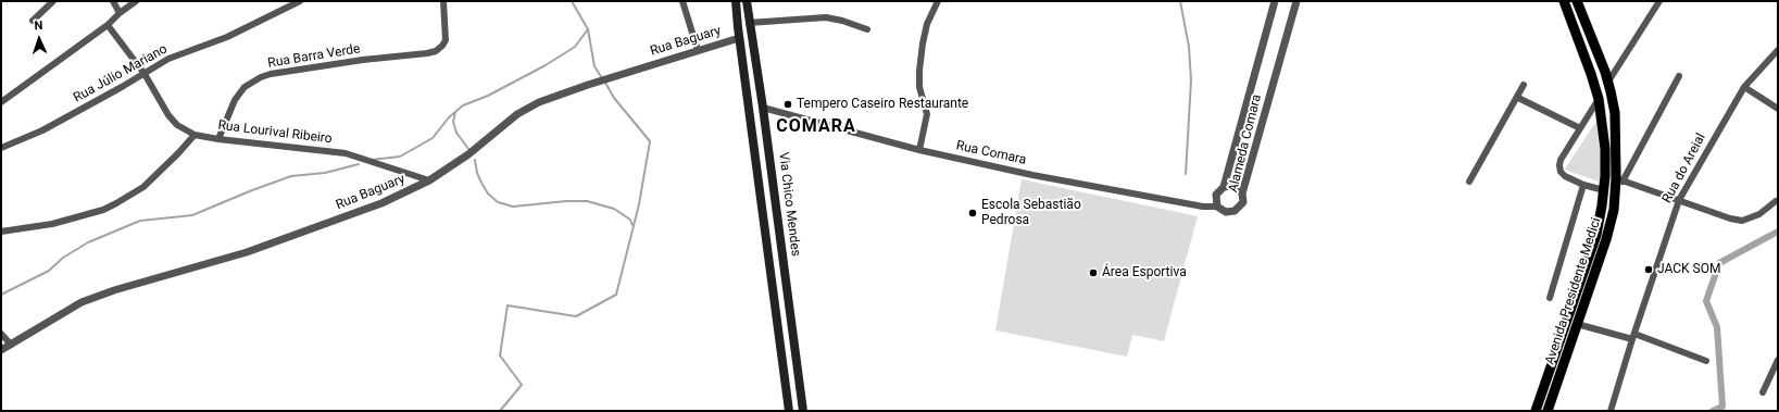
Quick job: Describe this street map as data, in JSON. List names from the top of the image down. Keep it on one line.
{"streets":{"main road":["Via Chico Mendes","Avenida Presidente Medici"],"street":["Rua Baguary","Rua Barra Verde","Rua Júlio Mariano","Rua Lourival Ribeiro","Alameda Comara","Rua Comara","Rua do Areial"]},"crossings":[["Rua Baguary","Rua Lourival Ribeiro"],["Rua Baguary","Via Chico Mendes"],["Rua Barra Verde","Rua Lourival Ribeiro"],["Rua Júlio Mariano","Rua Lourival Ribeiro"],["Alameda Comara","Rua Comara"],["Rua Comara","Via Chico Mendes"]],"districts":["COMARA"],"places":["Tempero Caseiro Restaurante","Escola Sebastião Pedrosa","JACK SOM","Área Esportiva"],"north":"top"}
